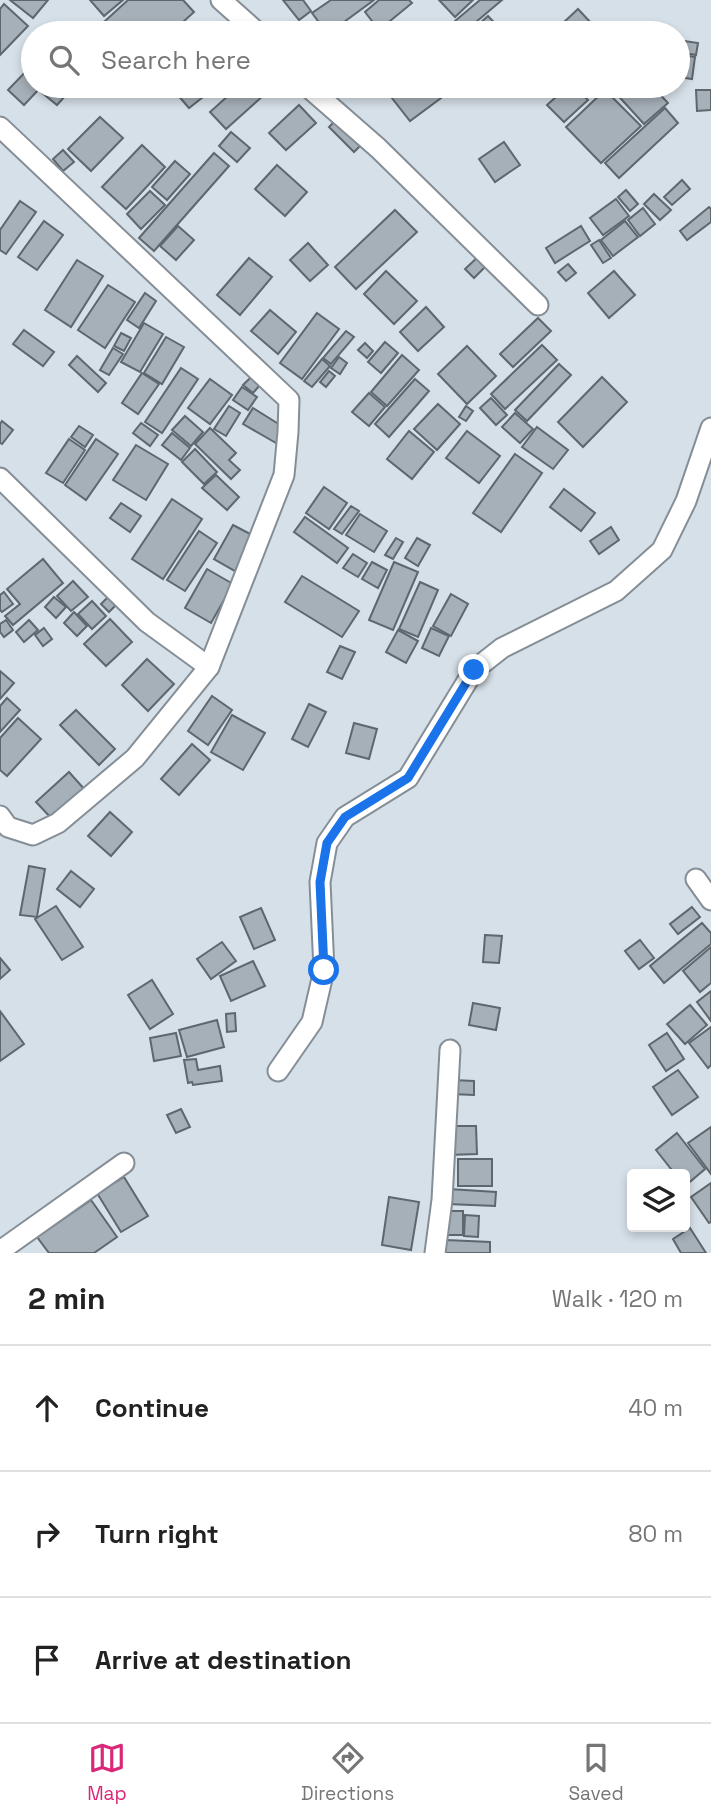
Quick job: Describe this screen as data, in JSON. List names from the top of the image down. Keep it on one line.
{"page":{"search":"Search here","heading":["2 min","Walk · 120 m"],"list":[["Continue","40 m"],["Turn right","80 m"],"Arrive at destination"],"nav":["Map","Directions","Saved"]}}
